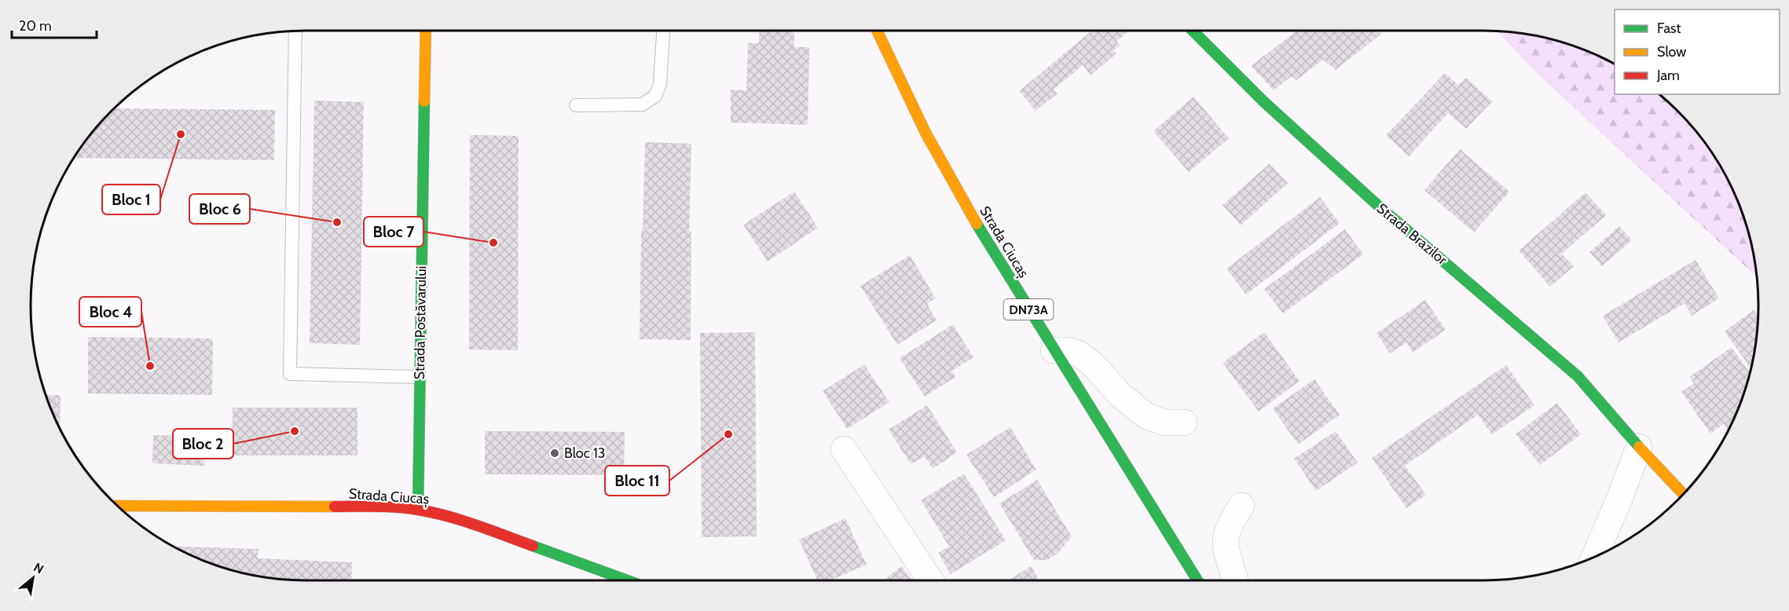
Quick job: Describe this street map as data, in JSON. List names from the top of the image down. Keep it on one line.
{"streets":{"street":["Strada Brazilor","Strada Ciucaș","DN73A","Strada Postăvarului"]},"crossings":[["Strada Ciucaș","Strada Postăvarului"]],"places":["Bloc 1","Bloc 6","Bloc 7","Bloc 4","Bloc 2","Bloc 11","Bloc 13"],"legend":["Fast","Slow","Jam"],"scale_bar":"20 m","north":"top right"}
